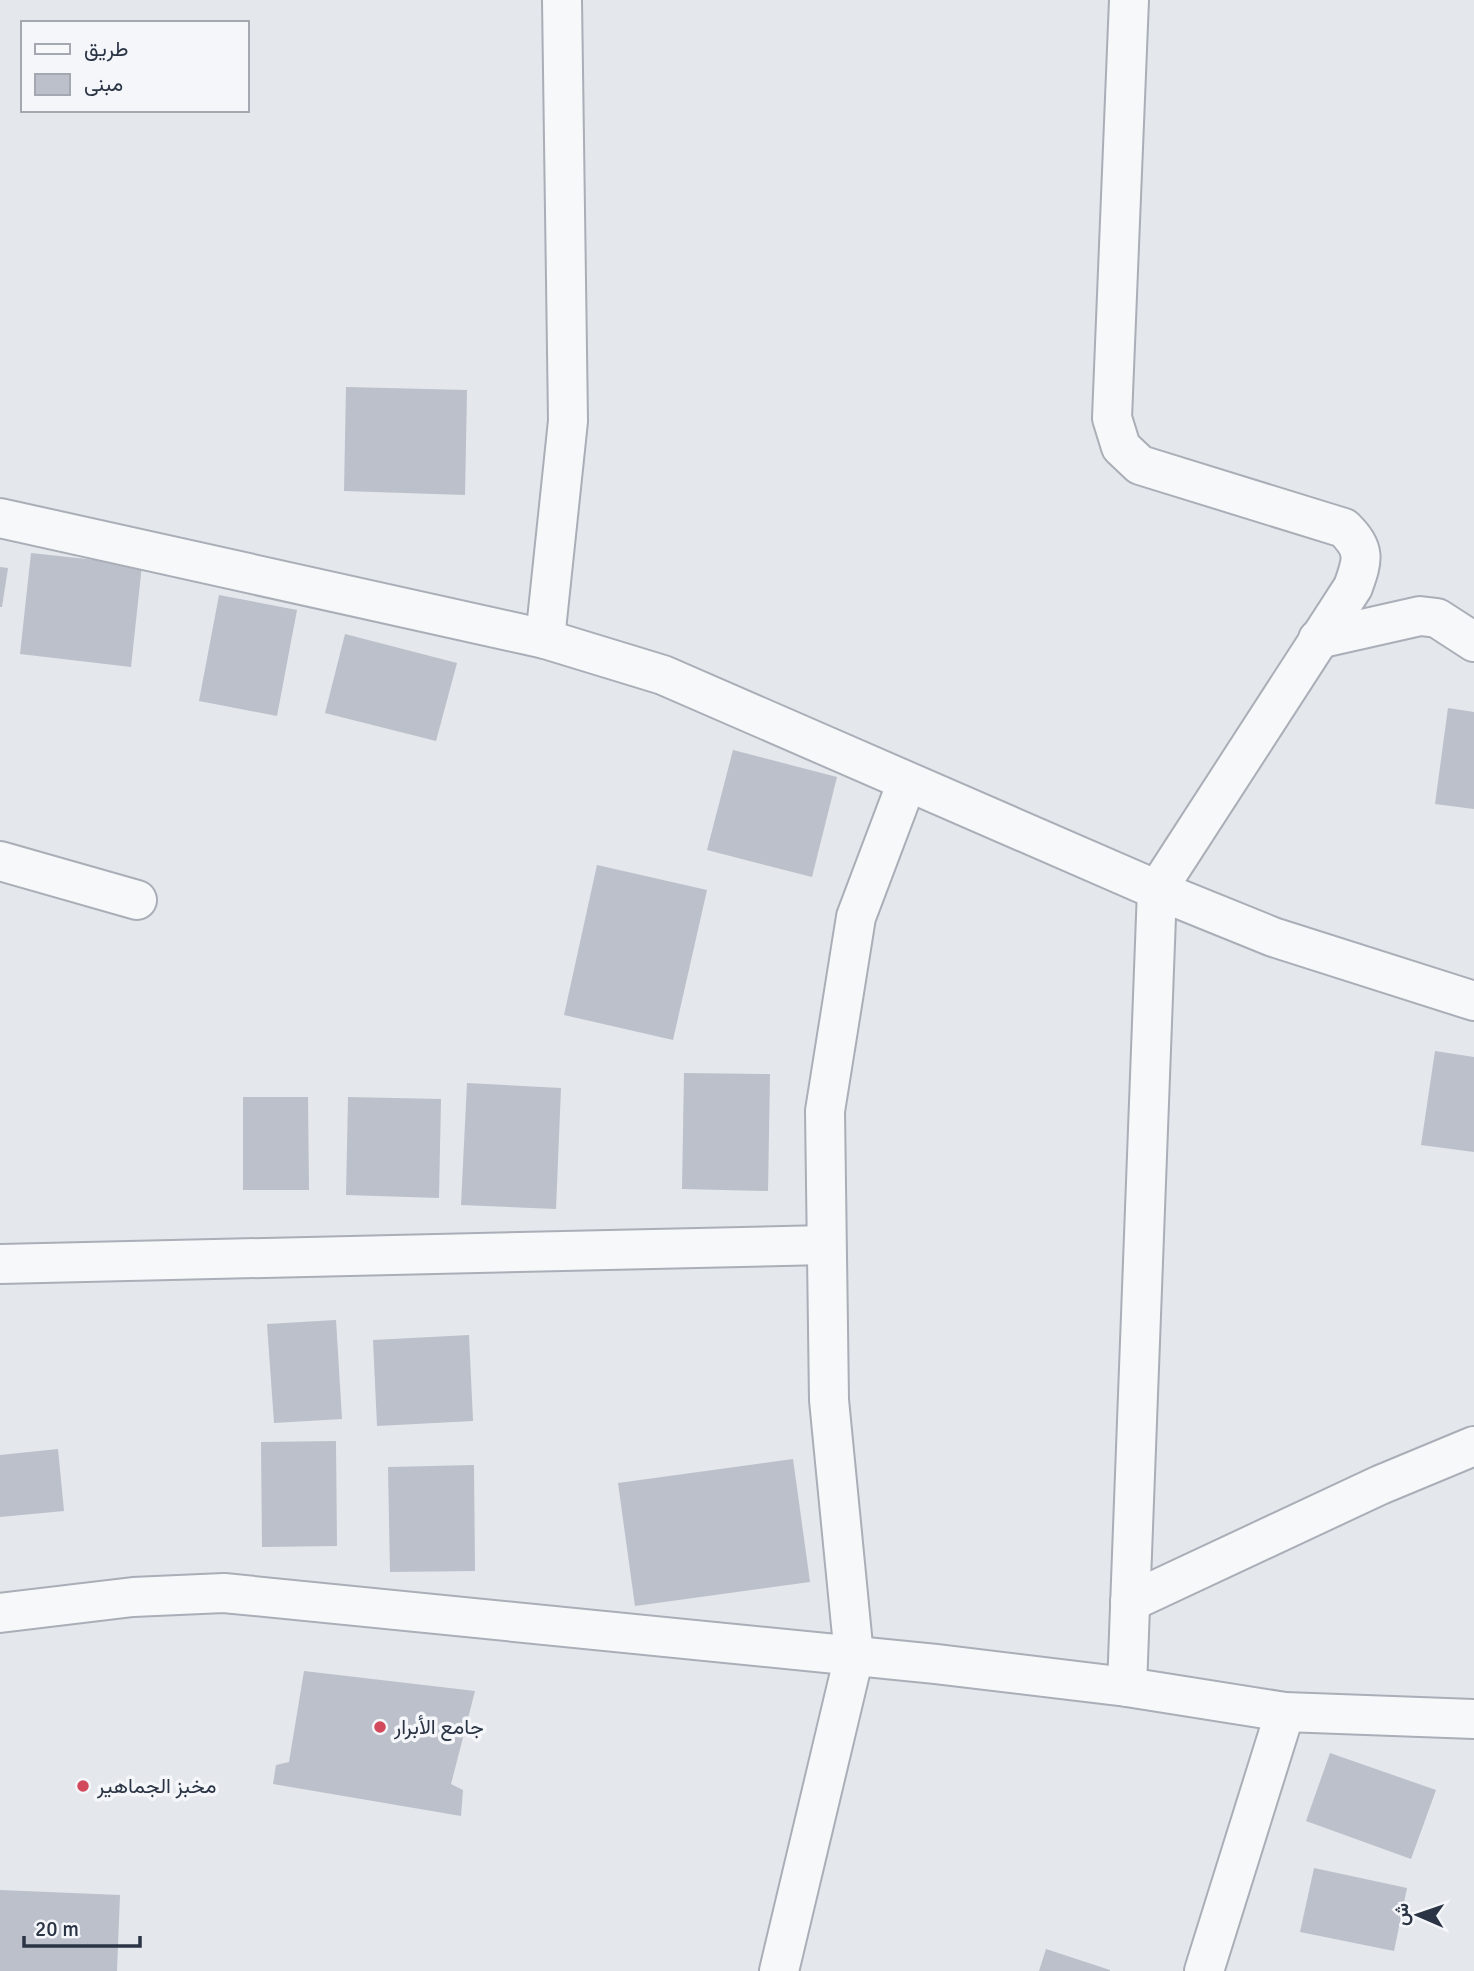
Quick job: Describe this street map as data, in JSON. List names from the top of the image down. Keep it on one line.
{"places":["جامع الأبرار","مخبز الجماهير"],"legend":["طريق","مبنى"],"scale_bar":"20 m","north":"left"}
